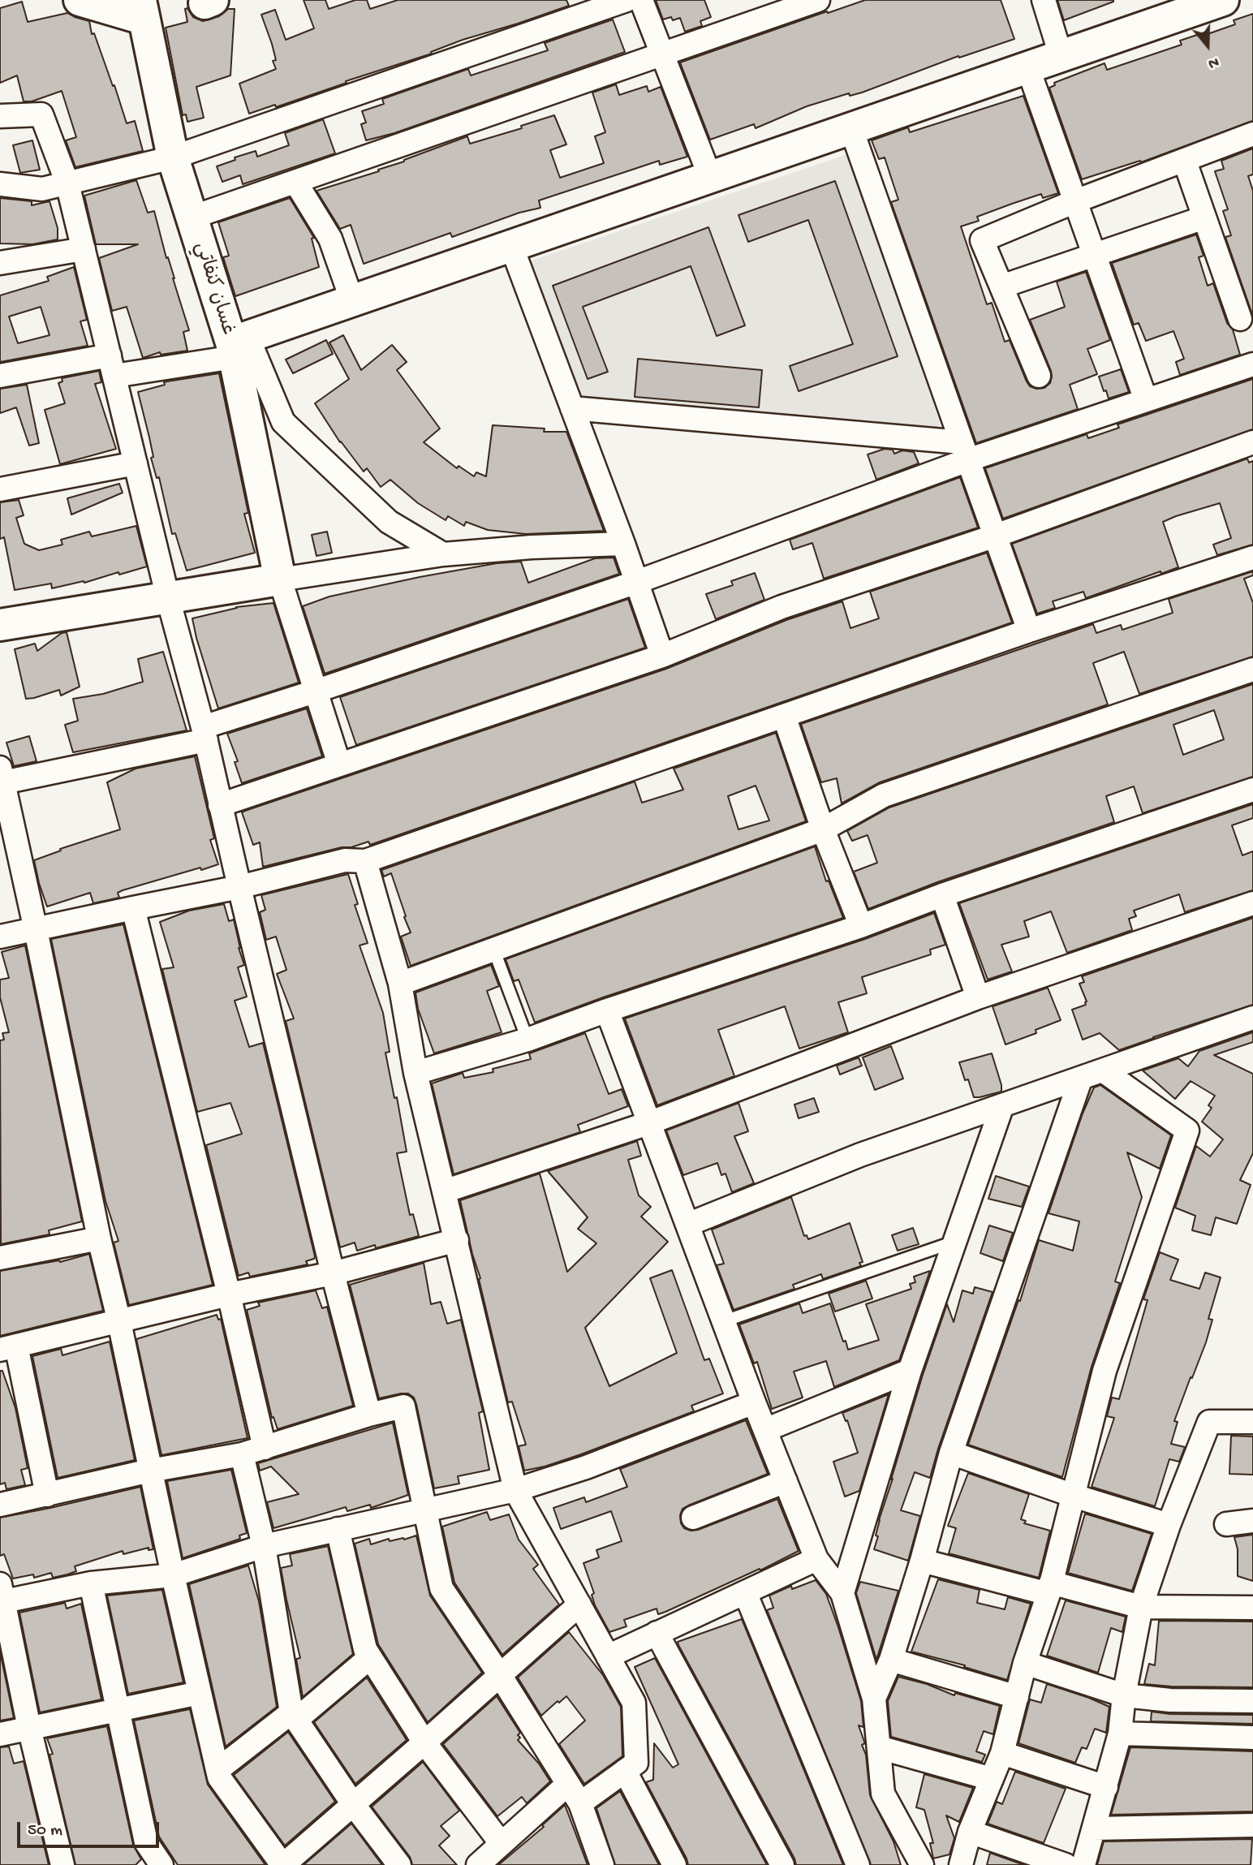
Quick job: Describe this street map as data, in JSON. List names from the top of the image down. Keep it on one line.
{"streets":{"street":["غسان كنفاتي"]},"scale_bar":"50 m","north":"bottom"}
